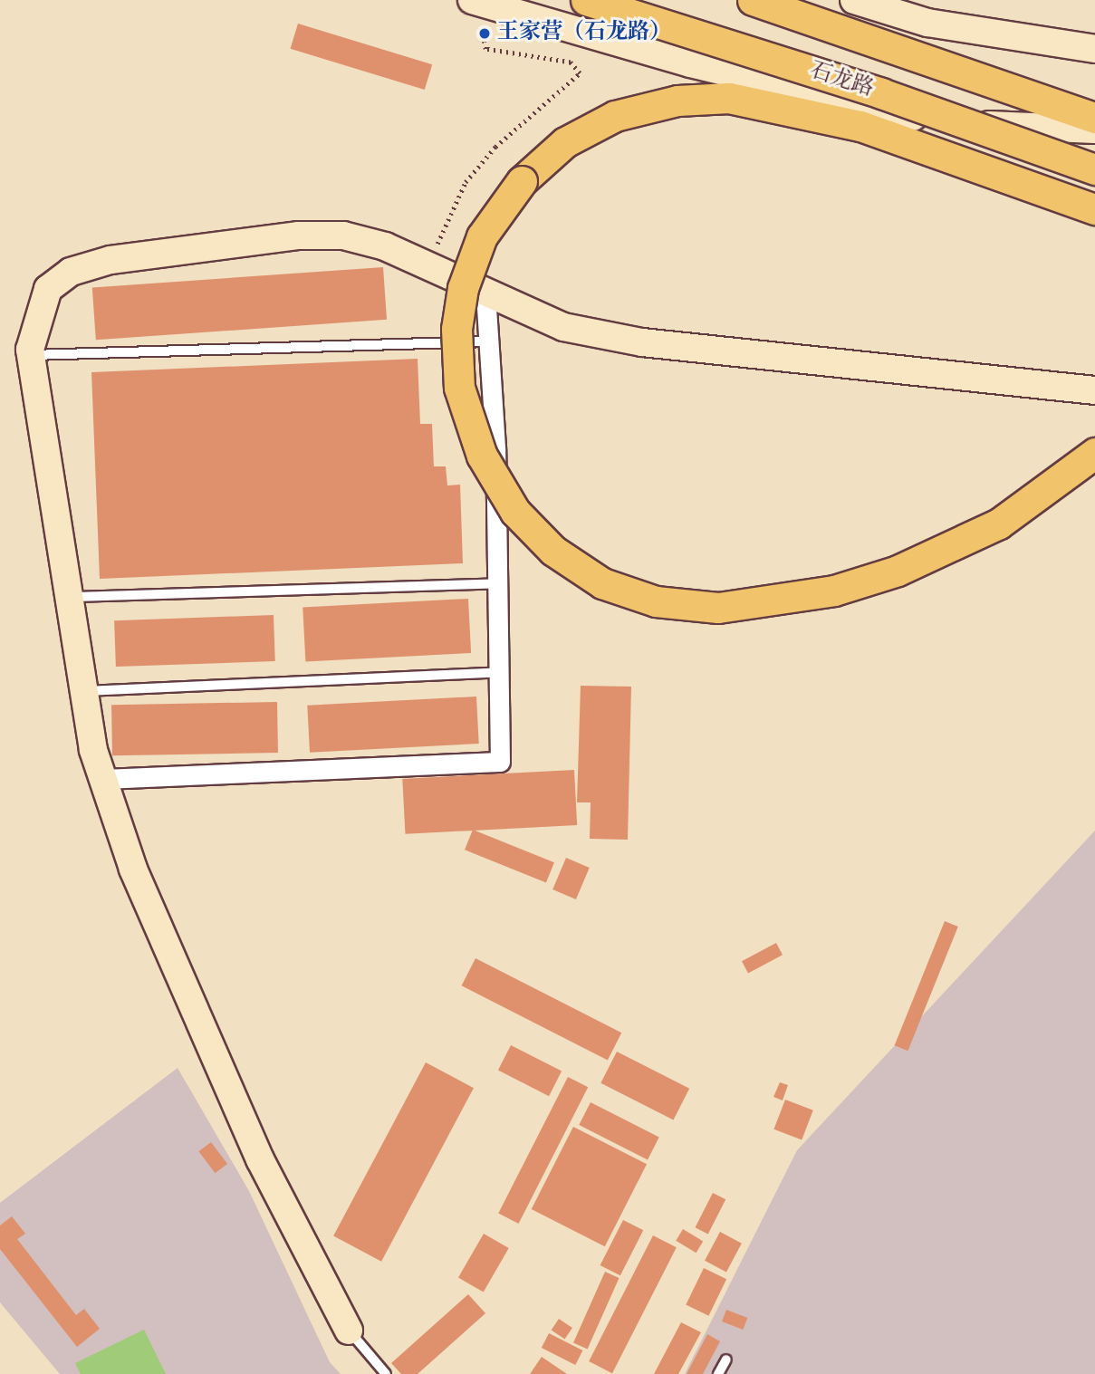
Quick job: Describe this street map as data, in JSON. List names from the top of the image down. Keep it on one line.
{"streets":{"main road":["石龙路"]},"places":["王家营（石龙路）"]}
